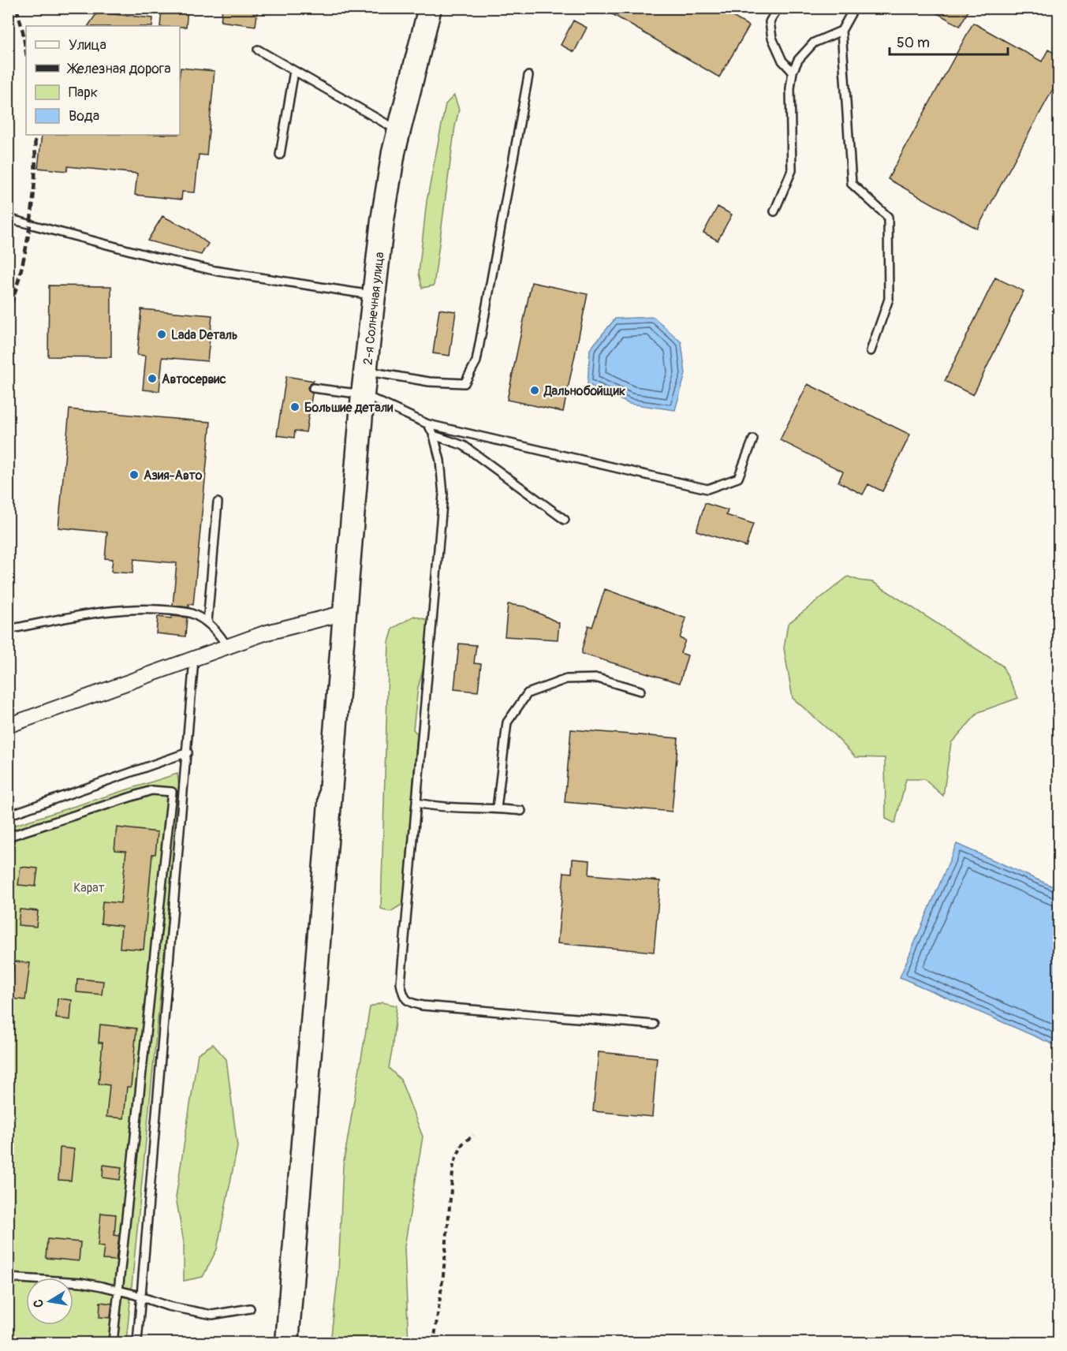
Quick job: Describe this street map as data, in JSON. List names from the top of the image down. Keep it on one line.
{"streets":{"main road":["2-я Солнечная улица"]},"parks":["Карат"],"places":["Lada Dеталь","Автосервис","Дальнобойщик","Большие детали","Азия-Авто"],"legend":["Улица","Железная дорога","Парк","Вода"],"scale_bar":"50 m","north":"left"}
